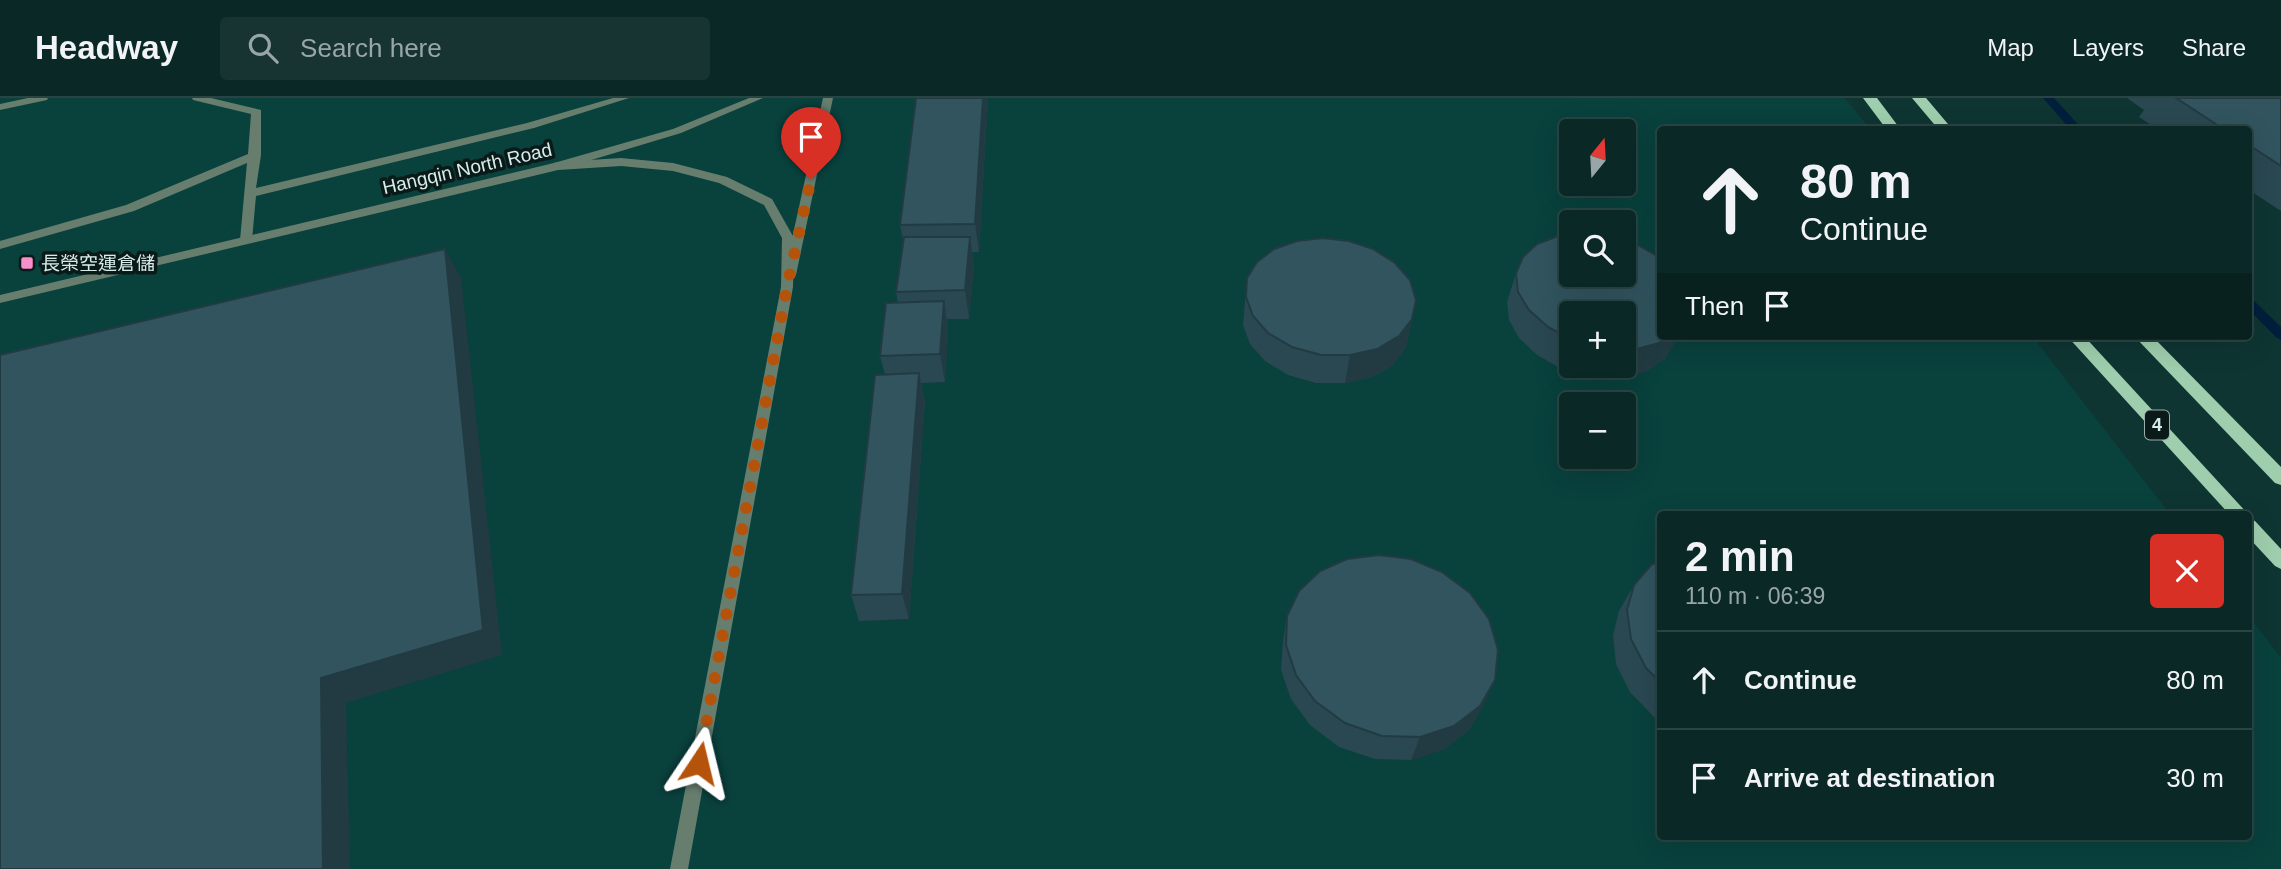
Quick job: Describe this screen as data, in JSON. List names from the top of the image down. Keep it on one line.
{"streets":{"main road":["4"],"street":["Hangqin North Road"]},"places":{"transit":["長榮空運倉儲"]},"north":"top","page":{"header":"Headway","search":"Search here","nav":["Map","Layers","Share"],"map_buttons":["+","−"],"turn":["80 m","Continue"],"then":"Then","heading":["2 min","110 m · 06:39"],"list":[{"name":"Continue","value":"80 m"},{"name":"Arrive at destination","value":"30 m"}]}}
